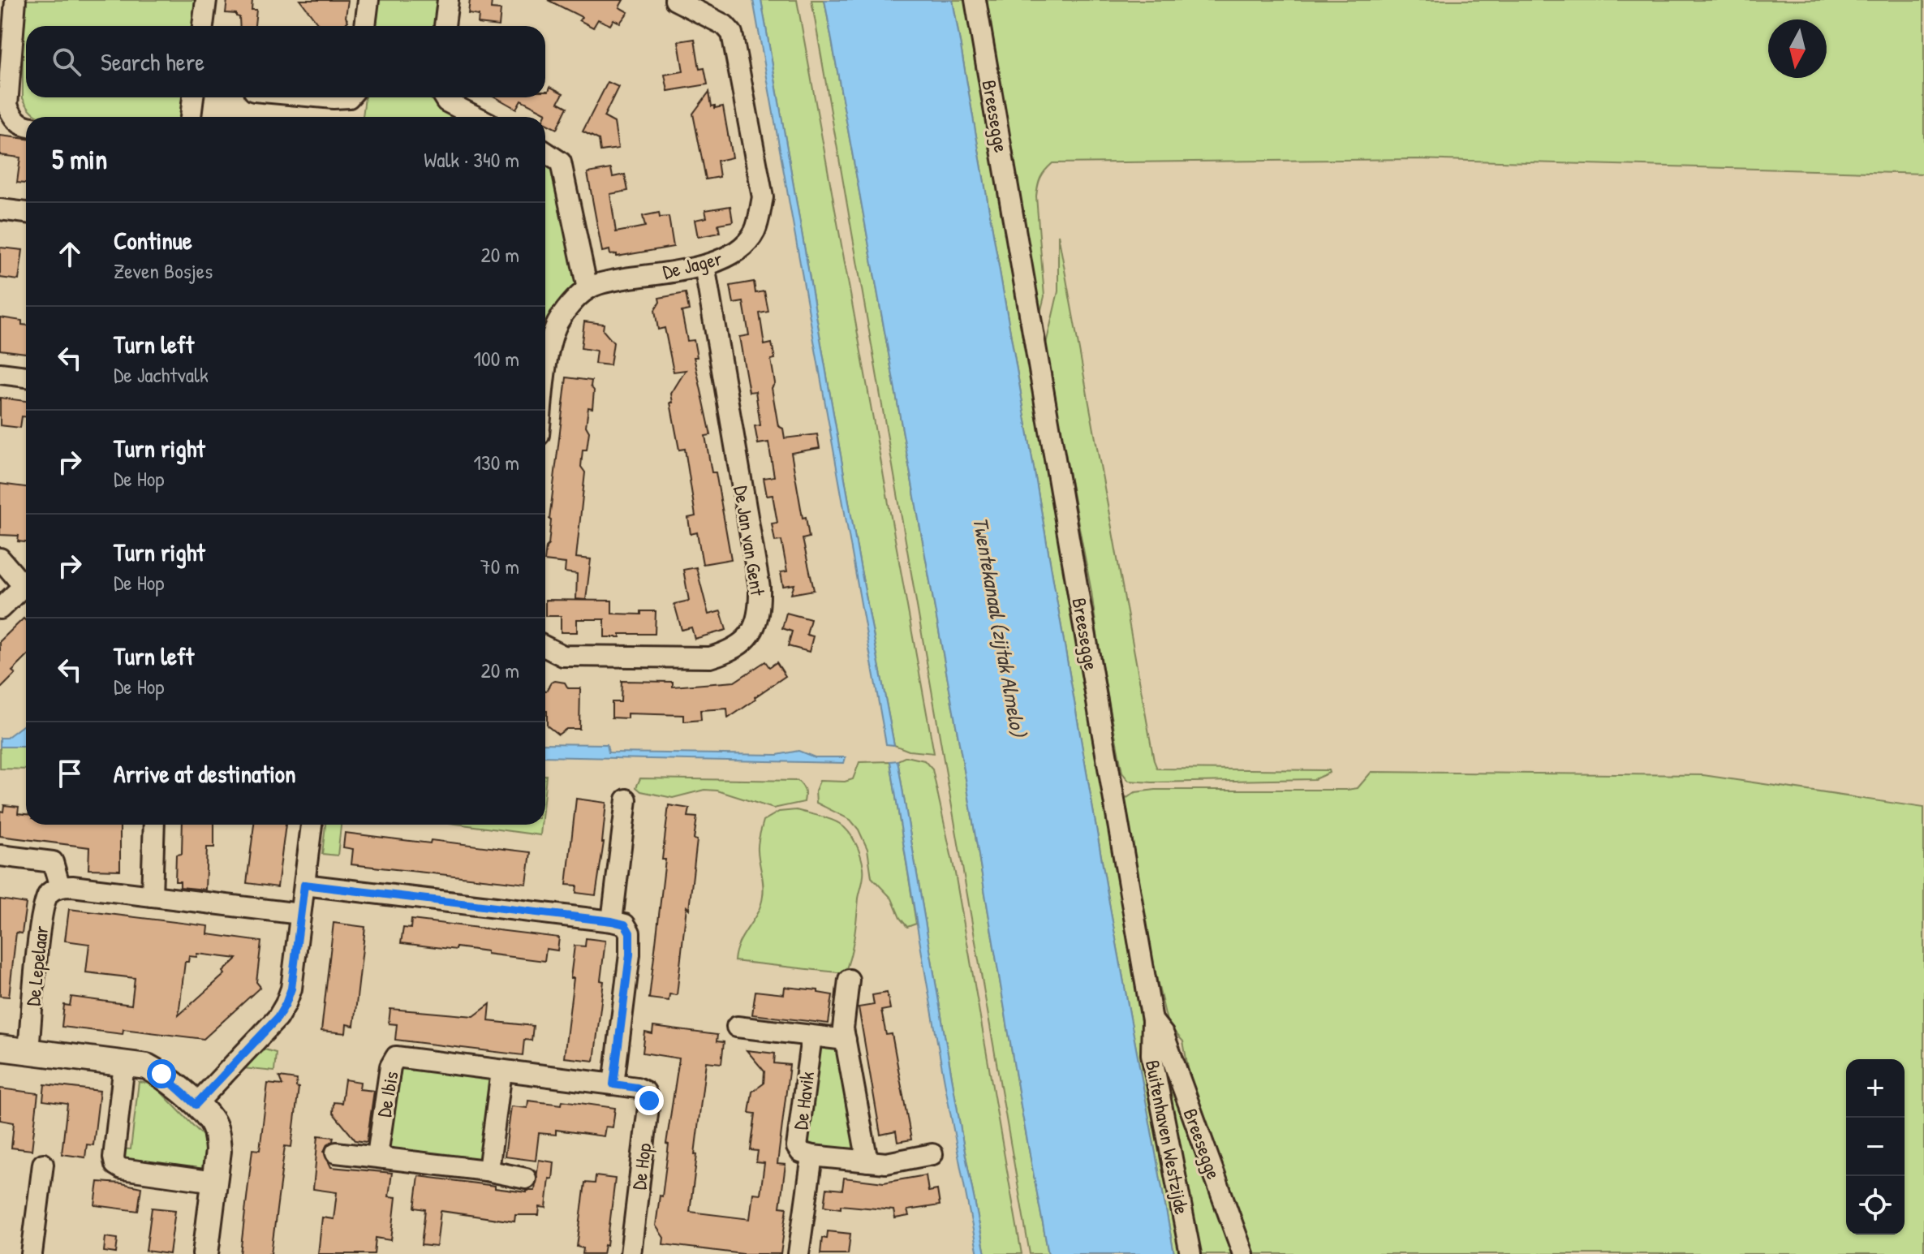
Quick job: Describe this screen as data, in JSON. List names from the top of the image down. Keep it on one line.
{"streets":{"street":["Breesegge","De Jager","De Jan van Gent","De Lepelaar","De Ibis","De Havik","Buitenhaven Westzijde","De Hop"]},"crossings":[["Breesegge","Buitenhaven Westzijde"],["De Jager","De Jan van Gent"],["De Ibis","De Hop"]],"water":["Twentekanaal (zijtak Almelo)"],"north":"bottom","page":{"search":"Search here","heading":["5 min","Walk · 340 m"],"list":[["Continue","Zeven Bosjes","20 m"],["Turn left","De Jachtvalk","100 m"],["Turn right","De Hop","130 m"],["Turn right","De Hop","70 m"],["Turn left","De Hop","20 m"],"Arrive at destination"],"map_buttons":["+","−"]}}
